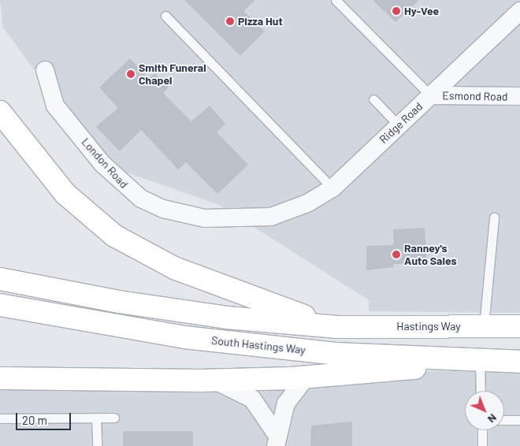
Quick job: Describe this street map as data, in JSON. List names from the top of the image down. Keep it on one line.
{"streets":{"main road":["Hastings Way","South Hastings Way"],"street":["Esmond Road","Ridge Road","London Road"]},"crossings":[["Esmond Road","Ridge Road"],["Ridge Road","London Road"]],"places":["Hy-Vee","Pizza Hut","Smith Funeral Chapel","Ranney's Auto Sales"],"scale_bar":"20 m","north":"bottom right"}
